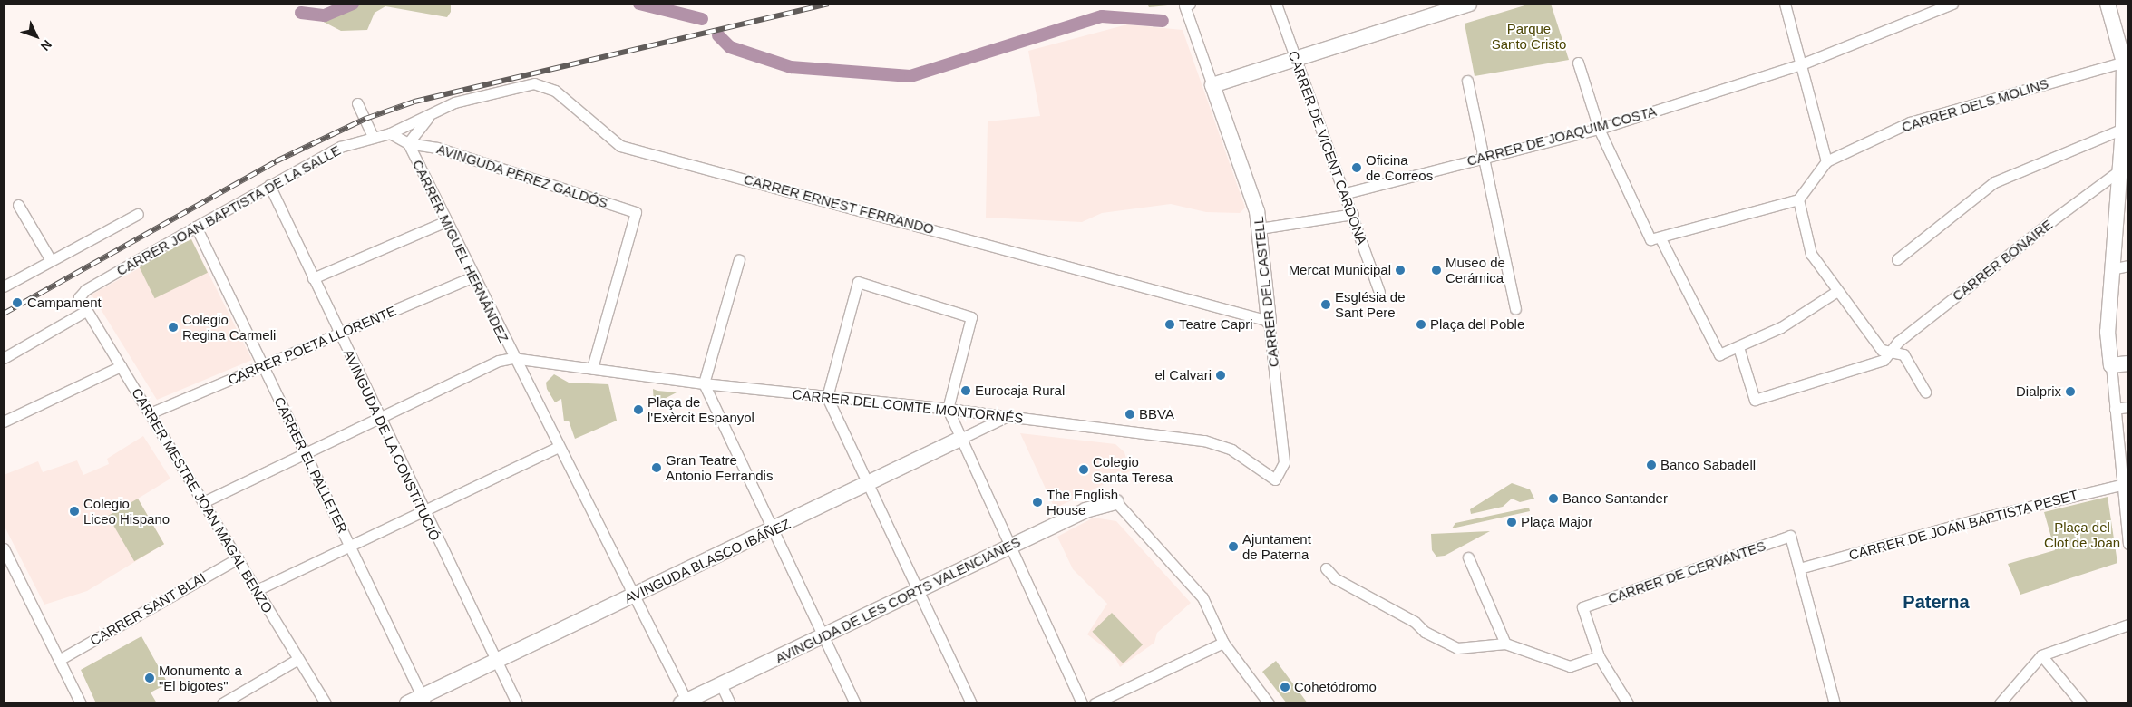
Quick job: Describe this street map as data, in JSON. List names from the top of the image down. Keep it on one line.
{"streets":{"street":["CARRER DELS MOLINS","CARRER DE JOAQUIM COSTA","CARRER DE VICENT CARDONA","AVINGUDA PÉREZ GALDÓS","CARRER ERNEST FERRANDO","CARRER JOAN BAPTISTA DE LA SALLE","CARRER MIGUEL HERNÁNDEZ","CARRER BONAIRE","CARRER DEL CASTELL","CARRER POETA LLORENTE","CARRER DEL COMTE MONTORNÉS","AVINGUDA DE LA CONSTITUCIÓ","CARRER EL PALLETER","CARRER MESTRE JOAN MAGAL BENZO","CARRER DE JOAN BAPTISTA PESET","AVINGUDA BLASCO IBÁÑEZ","CARRER DE CERVANTES","AVINGUDA DE LES CORTS VALENCIANES","CARRER SANT BLAI"]},"crossings":[["CARRER DE JOAQUIM COSTA","CARRER DE VICENT CARDONA"],["AVINGUDA PÉREZ GALDÓS","CARRER ERNEST FERRANDO"],["AVINGUDA PÉREZ GALDÓS","CARRER MIGUEL HERNÁNDEZ"],["CARRER ERNEST FERRANDO","CARRER JOAN BAPTISTA DE LA SALLE"],["CARRER ERNEST FERRANDO","CARRER MIGUEL HERNÁNDEZ"],["CARRER ERNEST FERRANDO","CARRER DEL CASTELL"],["CARRER JOAN BAPTISTA DE LA SALLE","AVINGUDA DE LA CONSTITUCIÓ"],["CARRER JOAN BAPTISTA DE LA SALLE","CARRER EL PALLETER"],["CARRER JOAN BAPTISTA DE LA SALLE","CARRER MESTRE JOAN MAGAL BENZO"],["CARRER MIGUEL HERNÁNDEZ","CARRER POETA LLORENTE"],["CARRER DEL CASTELL","CARRER DEL COMTE MONTORNÉS"],["CARRER POETA LLORENTE","AVINGUDA DE LA CONSTITUCIÓ"],["CARRER POETA LLORENTE","CARRER EL PALLETER"],["CARRER POETA LLORENTE","CARRER MESTRE JOAN MAGAL BENZO"],["CARRER DEL COMTE MONTORNÉS","AVINGUDA BLASCO IBÁÑEZ"],["AVINGUDA DE LA CONSTITUCIÓ","AVINGUDA BLASCO IBÁÑEZ"],["CARRER EL PALLETER","AVINGUDA BLASCO IBÁÑEZ"],["CARRER MESTRE JOAN MAGAL BENZO","CARRER SANT BLAI"],["CARRER DE JOAN BAPTISTA PESET","CARRER DE CERVANTES"]],"districts":["Paterna"],"parks":["Parque Santo Cristo","Plaça del Clot de Joan"],"places":["Oficina de Correos","Mercat Municipal","Museo de Cerámica","Campament","Església de Sant Pere","Teatre Capri","Plaça del Poble","Colegio Regina Carmeli","el Calvari","Eurocaja Rural","Dialprix","Plaça de l'Exèrcit Espanyol","BBVA","Banco Sabadell","Gran Teatre Antonio Ferrandis","Colegio Santa Teresa","Banco Santander","The English House","Colegio Liceo Hispano","Plaça Major","Ajuntament de Paterna","Monumento a \"El bigotes\"","Cohetódromo"],"north":"bottom right"}
